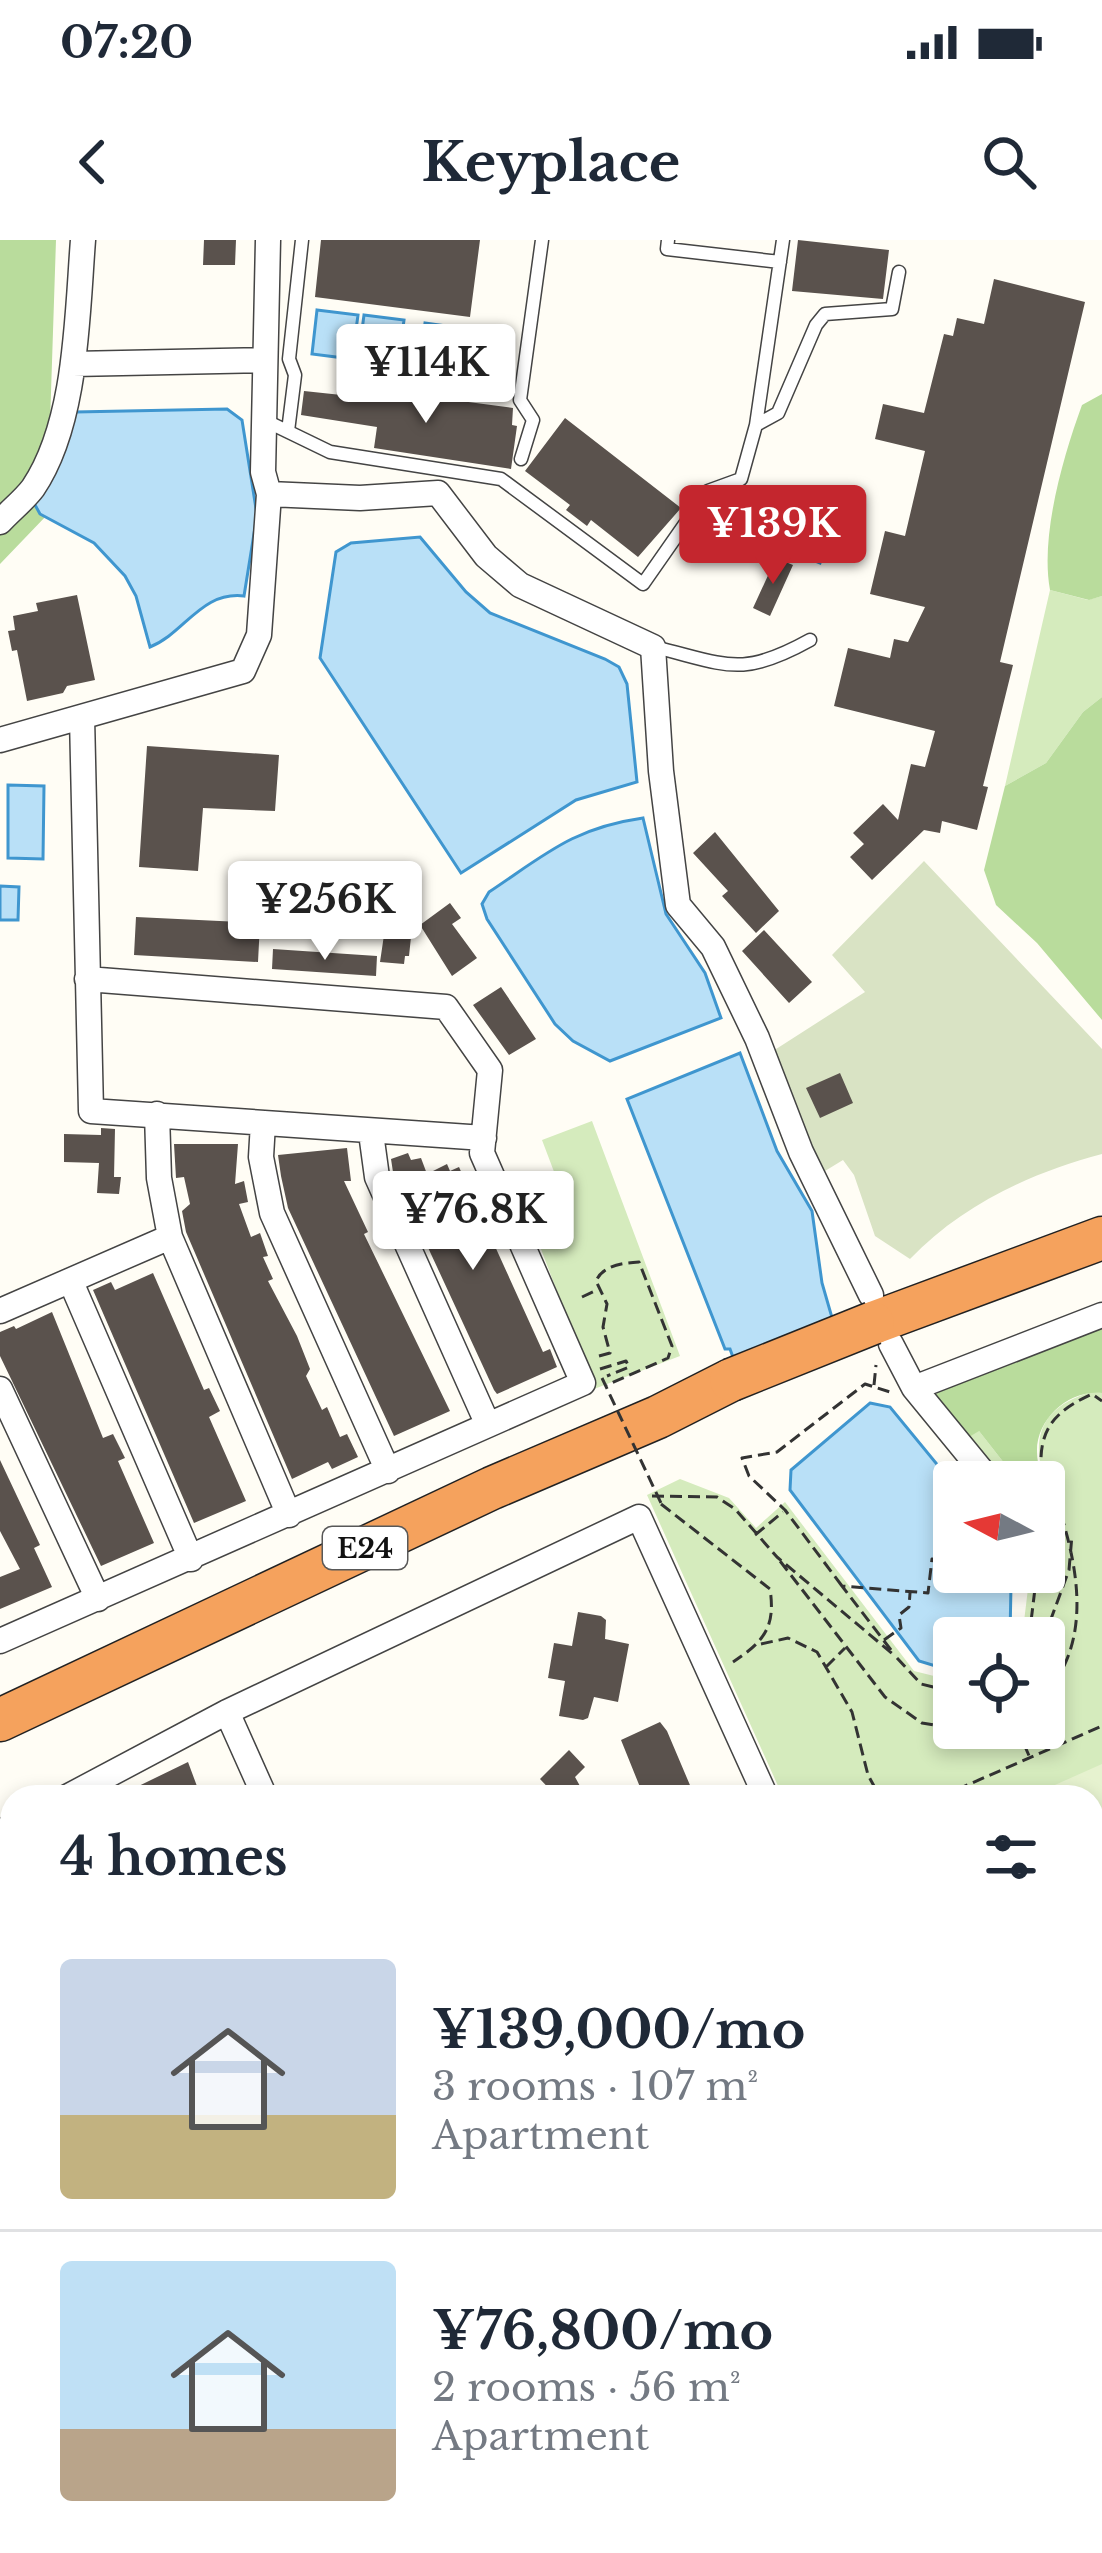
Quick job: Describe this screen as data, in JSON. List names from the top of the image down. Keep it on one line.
{"streets":{"highway":["E24"]},"north":"left","page":{"status":"07:20","header":"Keyplace","price":["¥114K","¥139K","¥256K","¥76.8K"],"heading":"4 homes","list":[{"name":"¥139,000/mo","note":"3 rooms · 107 m² · Apartment"},{"name":"¥76,800/mo","note":"2 rooms · 56 m² · Apartment"}]}}
